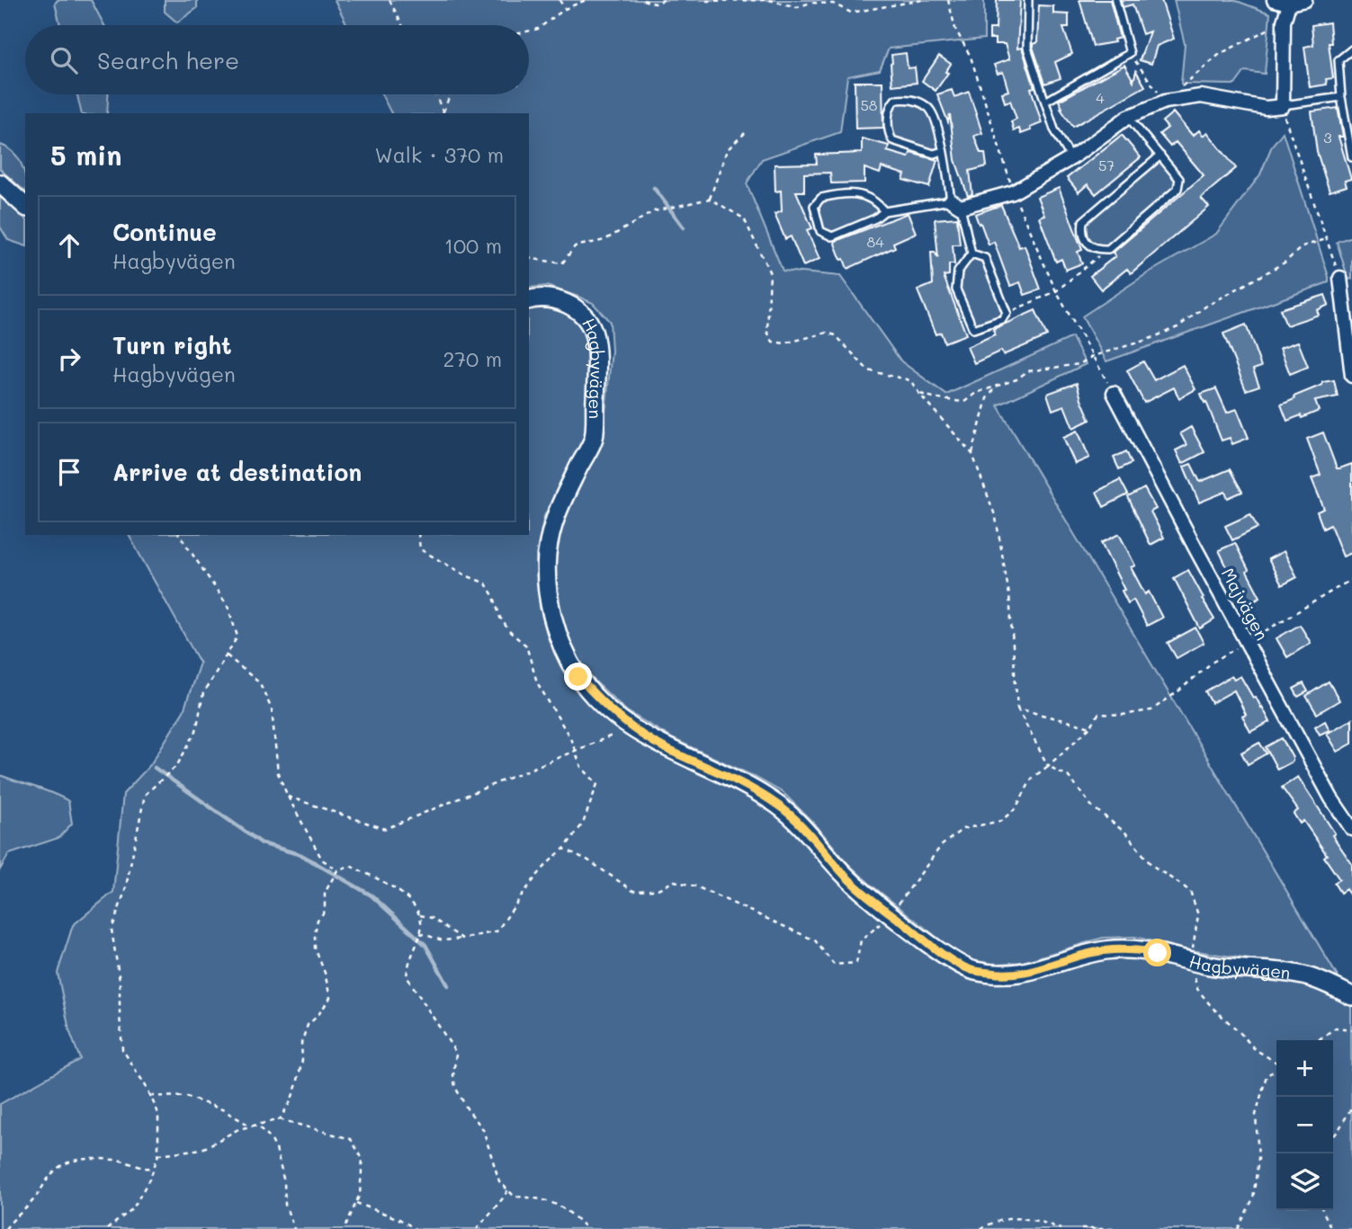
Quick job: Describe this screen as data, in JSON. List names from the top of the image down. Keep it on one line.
{"streets":{"street":["Hagbyvägen","Majvägen"]},"house_numbers":["4","58","3","57","84"],"page":{"search":"Search here","heading":["5 min","Walk · 370 m"],"list":[["Continue","Hagbyvägen","100 m"],["Turn right","Hagbyvägen","270 m"],"Arrive at destination"],"map_buttons":["+","−"]}}
